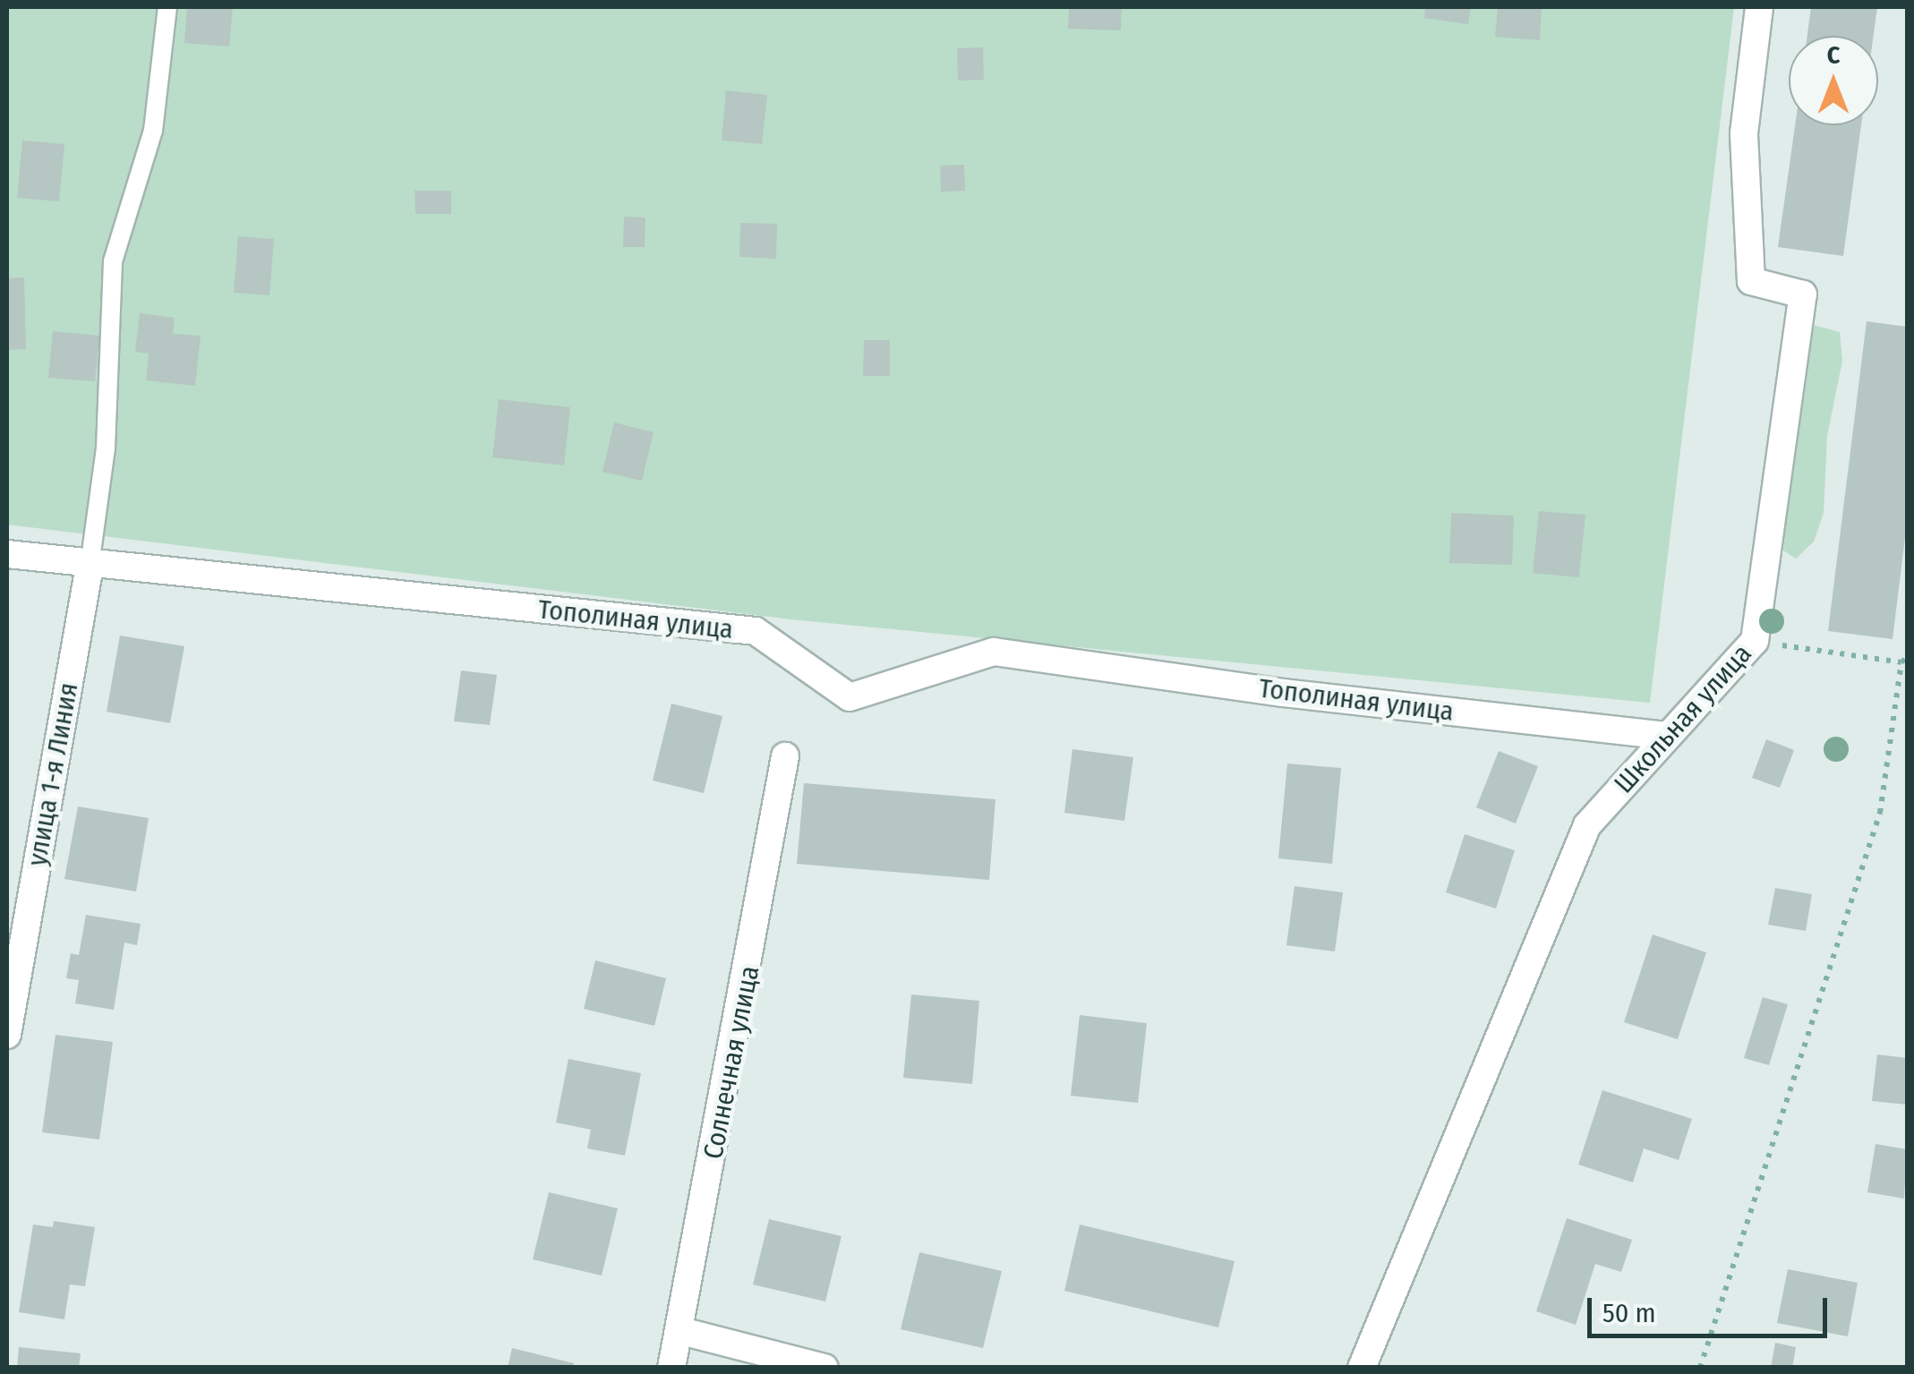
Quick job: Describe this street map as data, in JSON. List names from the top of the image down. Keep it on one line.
{"streets":{"street":["Тополиная улица","Школьная улица","улица 1-я Линия","Солнечная улица"]},"crossings":[["Тополиная улица","Школьная улица"],["Тополиная улица","улица 1-я Линия"]],"scale_bar":"50 m","north":"top"}
